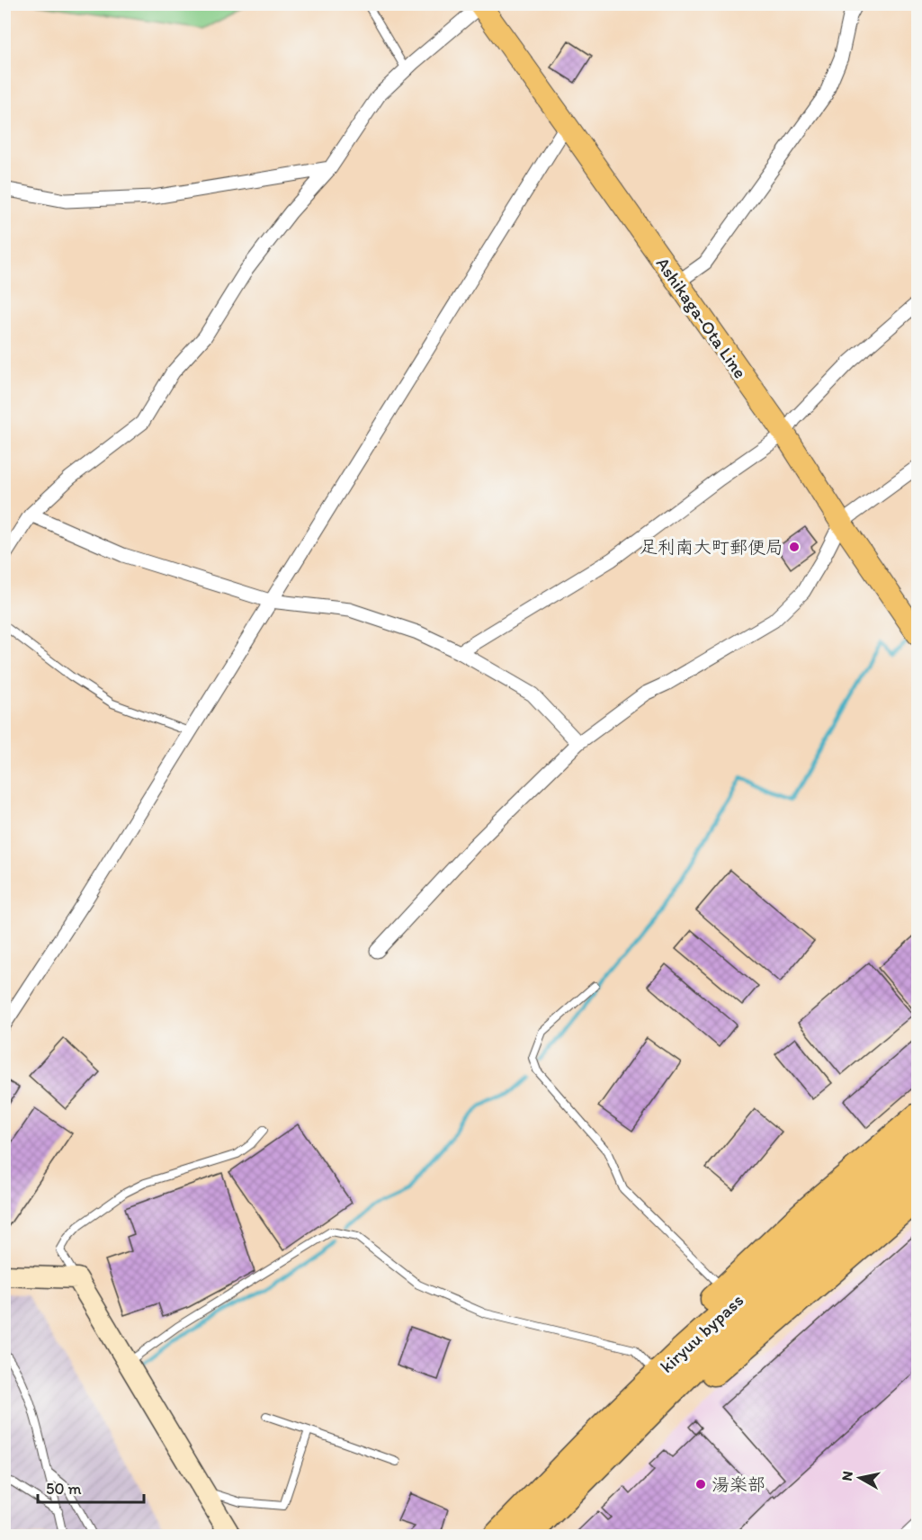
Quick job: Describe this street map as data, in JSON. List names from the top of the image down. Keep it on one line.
{"streets":{"highway":["kiryuu bypass"],"main road":["Ashikaga-Ota Line"]},"places":["足利南大町郵便局","湯楽部"],"scale_bar":"50 m","north":"left"}
